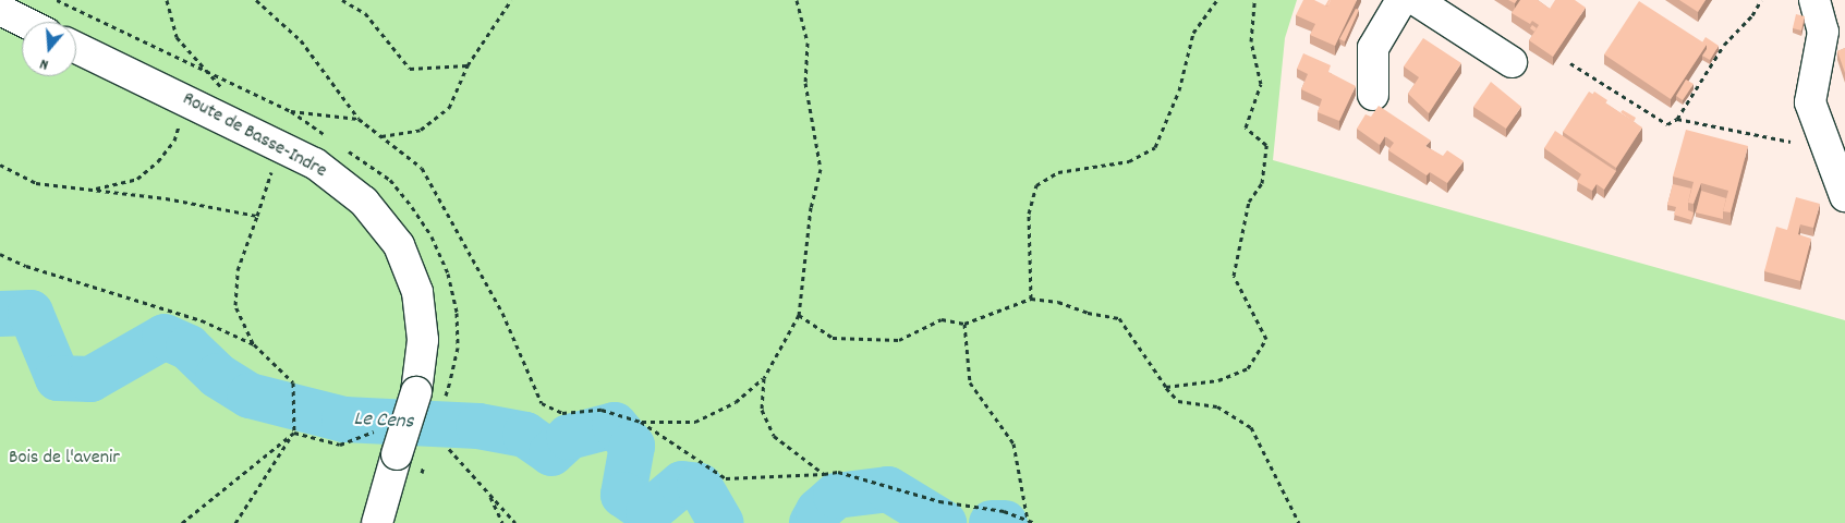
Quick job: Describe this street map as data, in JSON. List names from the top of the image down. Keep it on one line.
{"streets":{"main road":["Route de Basse-Indre"]},"water":["Le Cens"],"parks":["Bois de l'avenir"],"north":"bottom"}
